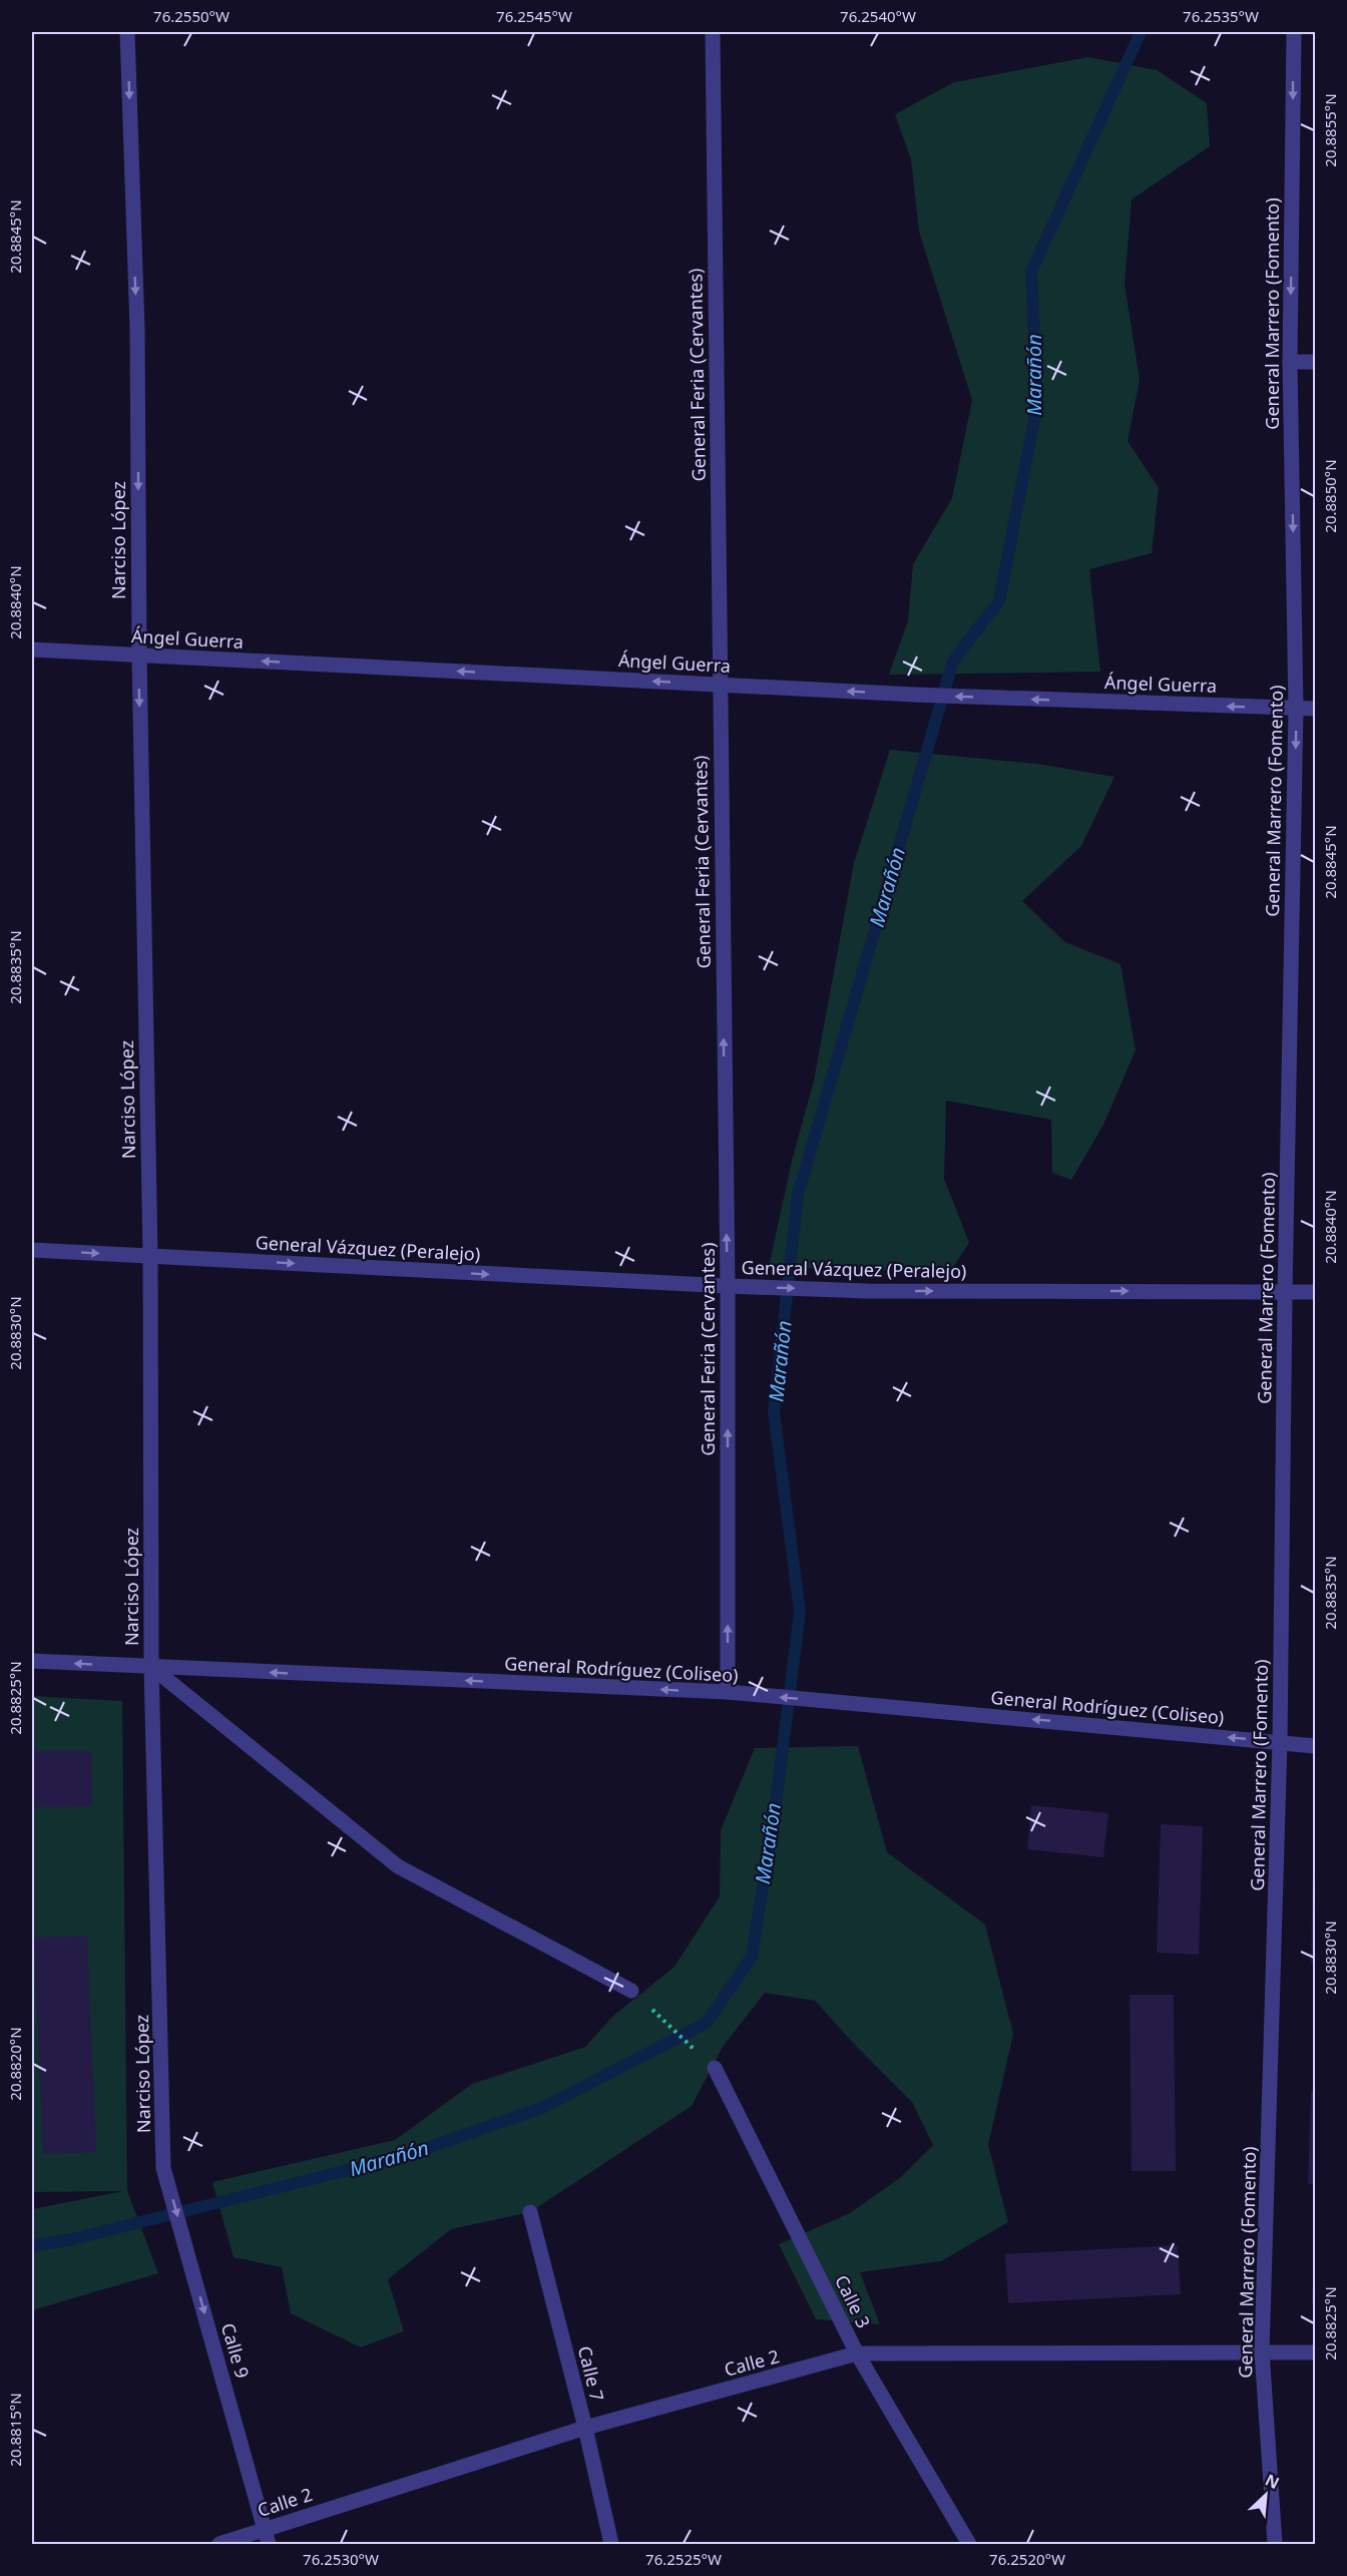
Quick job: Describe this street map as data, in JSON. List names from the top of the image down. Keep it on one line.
{"streets":{"street":["General Marrero (Fomento)","General Feria (Cervantes)","Narciso López","Ángel Guerra","General Vázquez (Peralejo)","General Rodríguez (Coliseo)","Calle 3","Calle 9","Calle 2","Calle 7"]},"crossings":[["General Marrero (Fomento)","Ángel Guerra"],["General Marrero (Fomento)","General Vázquez (Peralejo)"],["General Marrero (Fomento)","General Rodríguez (Coliseo)"],["General Marrero (Fomento)","Calle 2"],["General Feria (Cervantes)","Ángel Guerra"],["General Feria (Cervantes)","General Vázquez (Peralejo)"],["General Feria (Cervantes)","General Rodríguez (Coliseo)"],["Narciso López","Ángel Guerra"],["Narciso López","General Vázquez (Peralejo)"],["Narciso López","General Rodríguez (Coliseo)"],["Narciso López","Calle 9"],["Calle 3","Calle 2"],["Calle 9","Calle 2"],["Calle 2","Calle 7"]],"one_way":["General Marrero (Fomento)","General Feria (Cervantes)","Narciso López","Ángel Guerra","General Vázquez (Peralejo)","General Rodríguez (Coliseo)","Calle 9"],"water":["Marañón"],"north":"top right","coordinates":["76.2550°W","76.2545°W","76.2540°W","76.2535°W","20.8855°N","20.8845°N","20.8850°N","20.8840°N","20.8835°N","20.8830°N","20.8825°N","20.8820°N","20.8815°N","76.2530°W","76.2525°W","76.2520°W"]}
